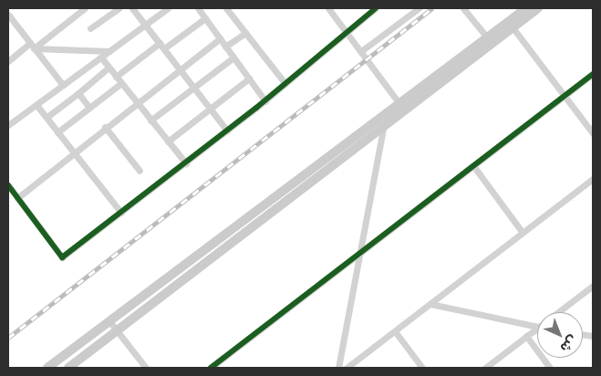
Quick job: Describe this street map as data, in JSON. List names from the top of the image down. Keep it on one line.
{"north":"bottom right"}
